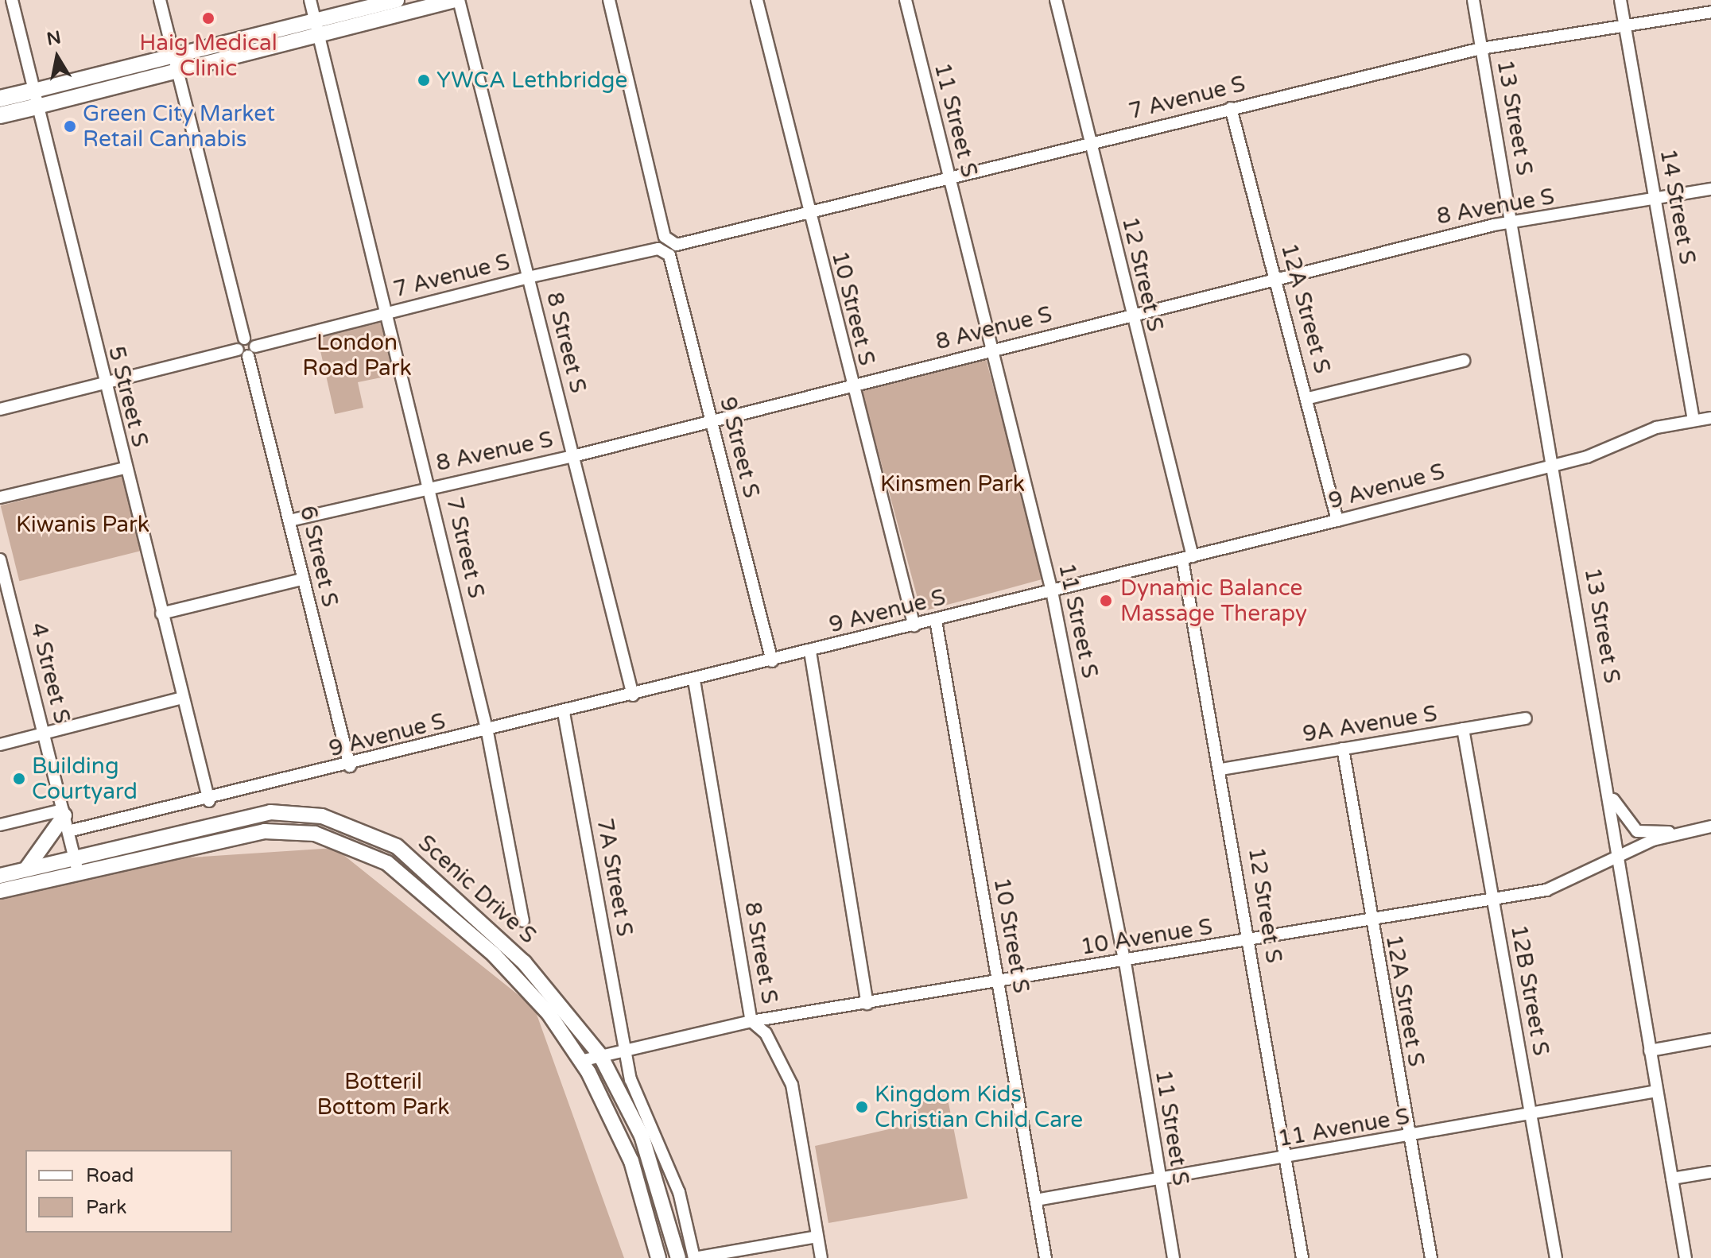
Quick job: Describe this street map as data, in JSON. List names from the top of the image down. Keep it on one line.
{"streets":{"main road":["Scenic Drive S"],"street":["7 Avenue S","13 Street S","11 Street S","8 Avenue S","14 Street S","12 Street S","10 Street S","12A Street S","8 Street S","5 Street S","9 Street S","9 Avenue S","7 Street S","6 Street S","4 Street S","9A Avenue S","7A Street S","10 Avenue S","12B Street S","11 Avenue S"]},"crossings":[["7 Avenue S","13 Street S"],["7 Avenue S","11 Street S"],["7 Avenue S","14 Street S"],["7 Avenue S","12 Street S"],["7 Avenue S","10 Street S"],["7 Avenue S","12A Street S"],["7 Avenue S","8 Street S"],["7 Avenue S","5 Street S"],["7 Avenue S","9 Street S"],["7 Avenue S","7 Street S"],["7 Avenue S","6 Street S"],["13 Street S","8 Avenue S"],["13 Street S","9 Avenue S"],["13 Street S","10 Avenue S"],["13 Street S","11 Avenue S"],["11 Street S","8 Avenue S"],["11 Street S","9 Avenue S"],["11 Street S","10 Avenue S"],["11 Street S","11 Avenue S"],["8 Avenue S","14 Street S"],["8 Avenue S","12 Street S"],["8 Avenue S","10 Street S"],["8 Avenue S","12A Street S"],["8 Avenue S","8 Street S"],["8 Avenue S","9 Street S"],["8 Avenue S","7 Street S"],["8 Avenue S","6 Street S"],["14 Street S","9 Avenue S"],["12 Street S","9 Avenue S"],["12 Street S","9A Avenue S"],["12 Street S","10 Avenue S"],["12 Street S","11 Avenue S"],["10 Street S","9 Avenue S"],["10 Street S","10 Avenue S"],["10 Street S","11 Avenue S"],["12A Street S","9 Avenue S"],["12A Street S","9A Avenue S"],["12A Street S","10 Avenue S"],["12A Street S","11 Avenue S"],["8 Street S","9 Avenue S"],["8 Street S","10 Avenue S"],["5 Street S","9 Avenue S"],["9 Street S","9 Avenue S"],["9 Avenue S","7 Street S"],["9 Avenue S","6 Street S"],["9 Avenue S","4 Street S"],["9 Avenue S","7A Street S"],["4 Street S","Scenic Drive S"],["9A Avenue S","12B Street S"],["7A Street S","10 Avenue S"],["Scenic Drive S","10 Avenue S"],["10 Avenue S","12B Street S"],["12B Street S","11 Avenue S"]],"parks":["London Road Park","Kinsmen Park","Kiwanis Park","Botteril Bottom Park"],"places":["Haig Medical Clinic","YWCA Lethbridge","Green City Market Retail Cannabis","Dynamic Balance Massage Therapy","Building Courtyard","Kingdom Kids Christian Child Care"],"legend":["Road","Park"],"north":"top"}
